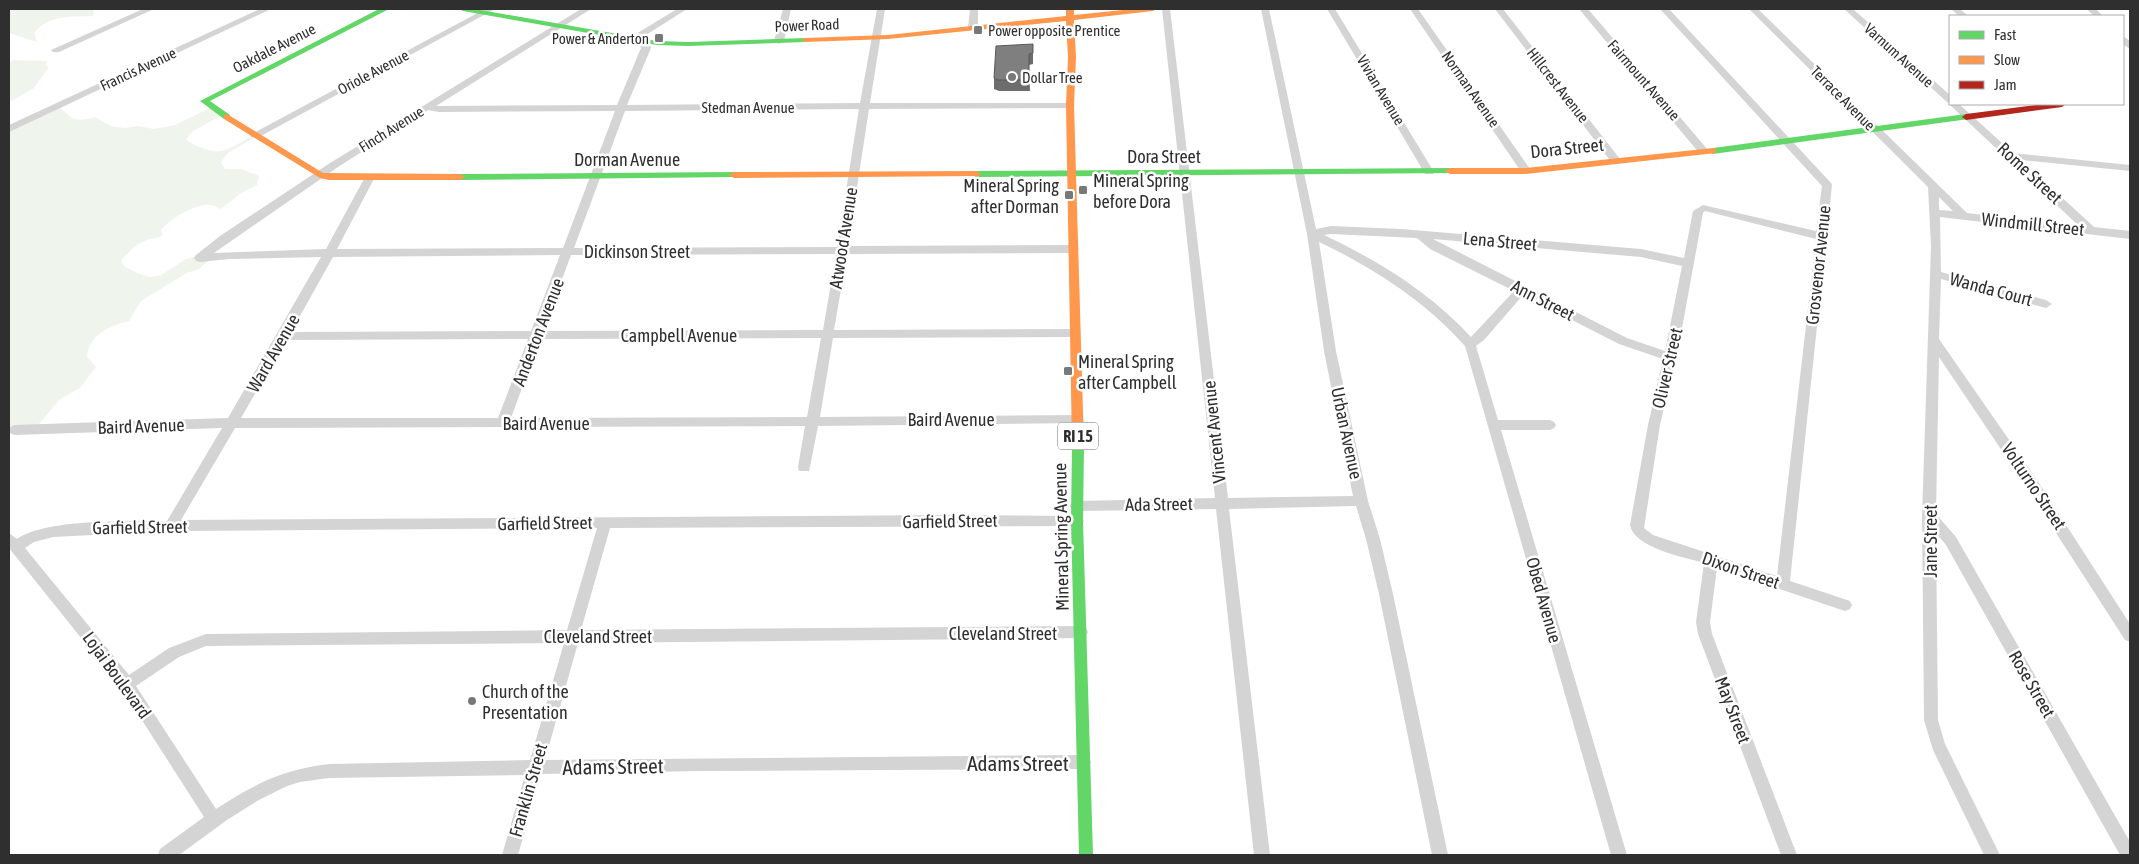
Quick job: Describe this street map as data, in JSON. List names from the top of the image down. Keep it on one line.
{"streets":{"street":["Power Road","Oakdale Avenue","Varnum Avenue","Francis Avenue","Oriole Avenue","Fairmount Avenue","Hillcrest Avenue","Norman Avenue","Vivian Avenue","Terrace Avenue","Stedman Avenue","Finch Avenue","Dora Street","Dorman Avenue","Rome Street","Windmill Street","Atwood Avenue","Lena Street","Dickinson Street","Grosvenor Avenue","Wanda Court","Ann Street","Anderton Avenue","Campbell Avenue","Ward Avenue","Oliver Street","Baird Avenue","Vincent Avenue","Urban Avenue","RI 15","Volturno Street","Ada Street","Garfield Street","Mineral Spring Avenue","Jane Street","Dixon Street","Obed Avenue","Cleveland Street","Lojai Boulevard","Rose Street","May Street","Adams Street","Franklin Street"]},"crossings":[["Power Road","Oriole Avenue"],["Power Road","Finch Avenue"],["Power Road","Atwood Avenue"],["Power Road","Anderton Avenue"],["Power Road","Mineral Spring Avenue"],["Oakdale Avenue","Dorman Avenue"],["Oriole Avenue","Dorman Avenue"],["Fairmount Avenue","Dora Street"],["Hillcrest Avenue","Dora Street"],["Norman Avenue","Dora Street"],["Vivian Avenue","Dora Street"],["Terrace Avenue","Dora Street"],["Terrace Avenue","Windmill Street"],["Stedman Avenue","Finch Avenue"],["Stedman Avenue","Atwood Avenue"],["Stedman Avenue","Anderton Avenue"],["Stedman Avenue","Mineral Spring Avenue"],["Finch Avenue","Dorman Avenue"],["Finch Avenue","Dickinson Street"],["Dora Street","Dorman Avenue"],["Dora Street","Rome Street"],["Dora Street","Grosvenor Avenue"],["Dora Street","Vincent Avenue"],["Dora Street","Urban Avenue"],["Dora Street","Mineral Spring Avenue"],["Dorman Avenue","Atwood Avenue"],["Dorman Avenue","Anderton Avenue"],["Dorman Avenue","Ward Avenue"],["Dorman Avenue","Mineral Spring Avenue"],["Rome Street","Windmill Street"],["Windmill Street","Jane Street"],["Atwood Avenue","Dickinson Street"],["Atwood Avenue","Campbell Avenue"],["Atwood Avenue","Baird Avenue"],["Lena Street","Ann Street"],["Lena Street","Oliver Street"],["Lena Street","Urban Avenue"],["Lena Street","Obed Avenue"],["Dickinson Street","Anderton Avenue"],["Dickinson Street","Ward Avenue"],["Dickinson Street","Mineral Spring Avenue"],["Grosvenor Avenue","Oliver Street"],["Grosvenor Avenue","Dixon Street"],["Wanda Court","Jane Street"],["Ann Street","Oliver Street"],["Anderton Avenue","Campbell Avenue"],["Anderton Avenue","Baird Avenue"],["Campbell Avenue","Ward Avenue"],["Campbell Avenue","Mineral Spring Avenue"],["Ward Avenue","Baird Avenue"],["Ward Avenue","Garfield Street"],["Oliver Street","Dixon Street"],["Baird Avenue","Mineral Spring Avenue"],["Vincent Avenue","Ada Street"],["Urban Avenue","Ada Street"],["Urban Avenue","Obed Avenue"],["Volturno Street","Jane Street"],["Ada Street","Mineral Spring Avenue"],["Garfield Street","Mineral Spring Avenue"],["Garfield Street","Lojai Boulevard"],["Garfield Street","Franklin Street"],["Mineral Spring Avenue","Cleveland Street"],["Mineral Spring Avenue","Adams Street"],["Jane Street","Rose Street"],["Dixon Street","May Street"],["Cleveland Street","Lojai Boulevard"],["Cleveland Street","Franklin Street"],["Lojai Boulevard","Adams Street"],["Adams Street","Franklin Street"]],"places":{"transit":["Power opposite Prentice","Power & Anderton","Mineral Spring before Dora","Mineral Spring after Dorman","Mineral Spring after Campbell"],"other":["Dollar Tree","Church of the Presentation"]},"legend":["Fast","Slow","Jam"]}
